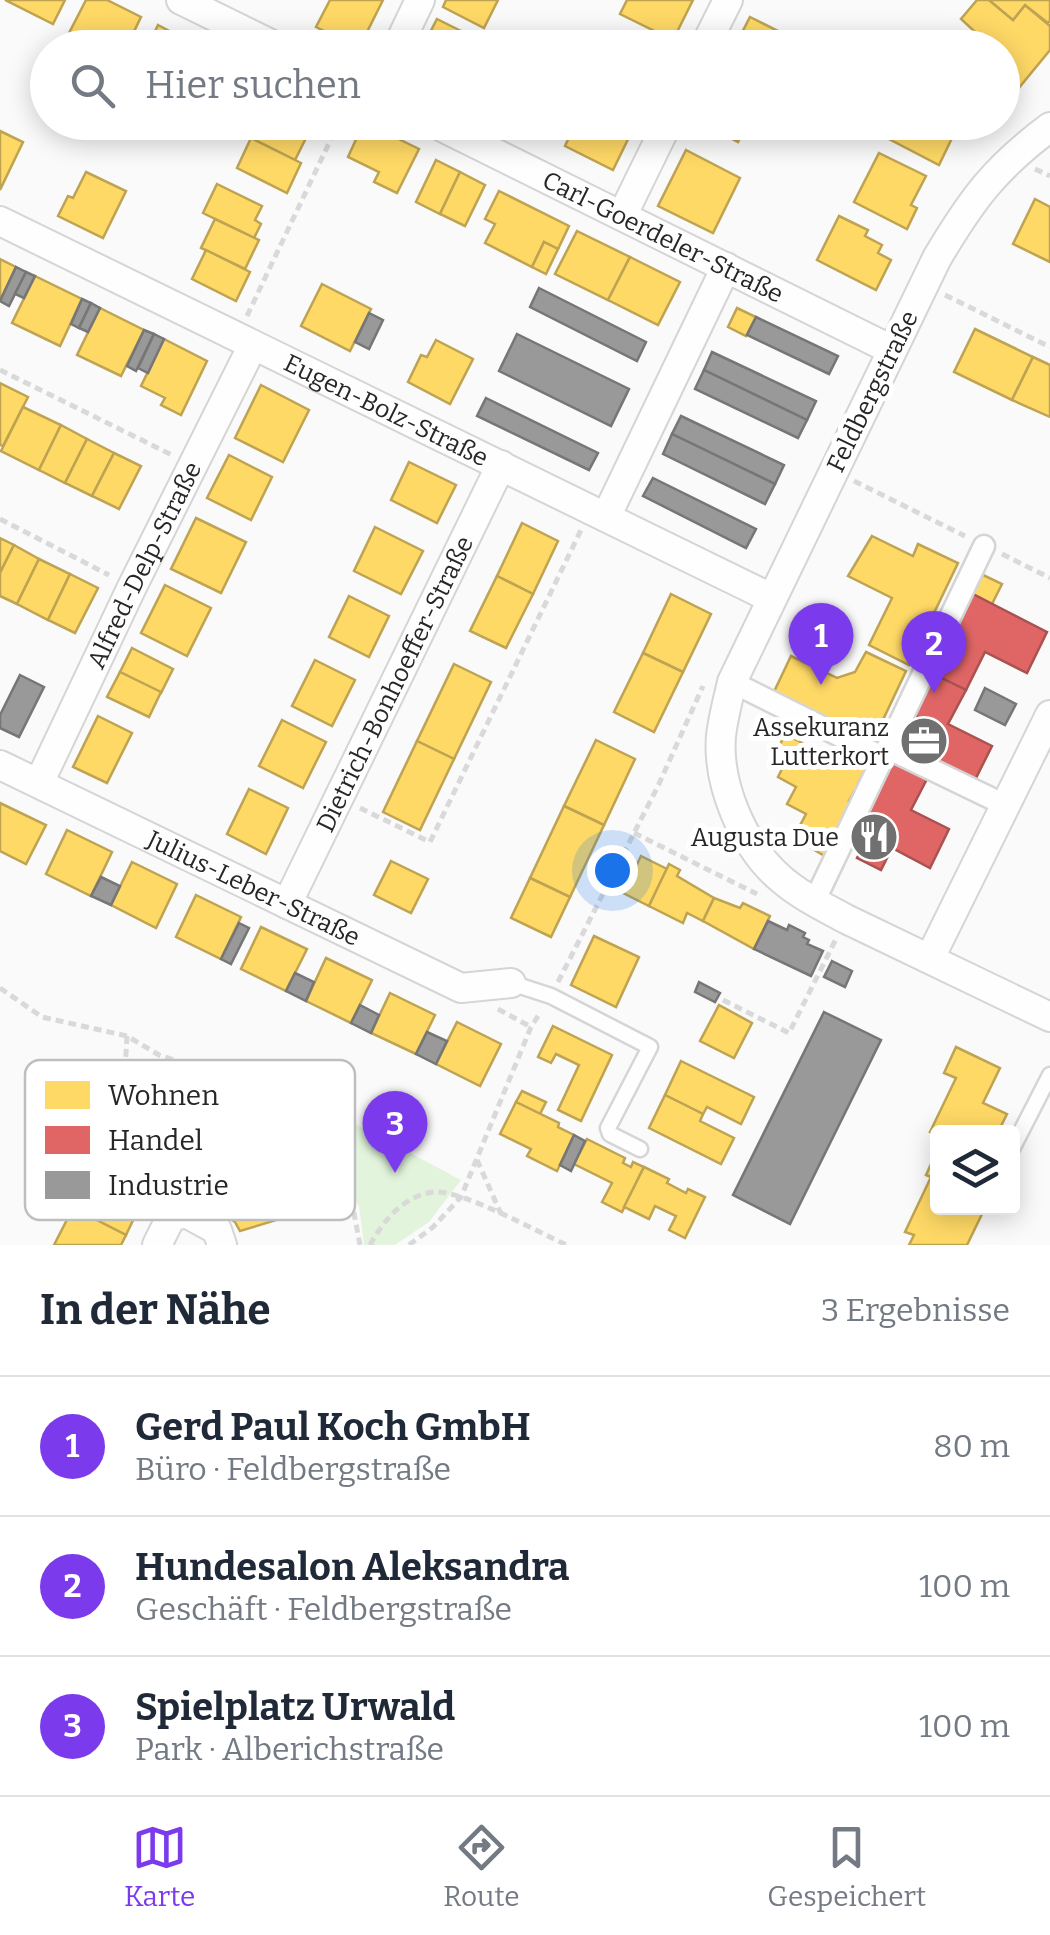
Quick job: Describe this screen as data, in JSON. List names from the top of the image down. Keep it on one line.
{"streets":{"street":["Carl-Goerdeler-Straße","Feldbergstraße","Eugen-Bolz-Straße","Alfred-Delp-Straße","Dietrich-Bonhoeffer-Straße","Julius-Leber-Straße"]},"crossings":[["Carl-Goerdeler-Straße","Feldbergstraße"],["Feldbergstraße","Eugen-Bolz-Straße"],["Eugen-Bolz-Straße","Alfred-Delp-Straße"],["Eugen-Bolz-Straße","Dietrich-Bonhoeffer-Straße"],["Alfred-Delp-Straße","Julius-Leber-Straße"],["Dietrich-Bonhoeffer-Straße","Julius-Leber-Straße"]],"places":{"office":["Assekuranz Lutterkort"],"restaurant":["Augusta Due"]},"legend":["Wohnen","Handel","Industrie"],"page":{"search":"Hier suchen","pins":["1","2","3"],"heading":["In der Nähe","3 Ergebnisse"],"list":[{"mark":"1","name":"Gerd Paul Koch GmbH","note":"Büro · Feldbergstraße","value":"80 m"},{"mark":"2","name":"Hundesalon Aleksandra","note":"Geschäft · Feldbergstraße","value":"100 m"},{"mark":"3","name":"Spielplatz Urwald","note":"Park · Alberichstraße","value":"100 m"}],"nav":["Karte","Route","Gespeichert"]}}
